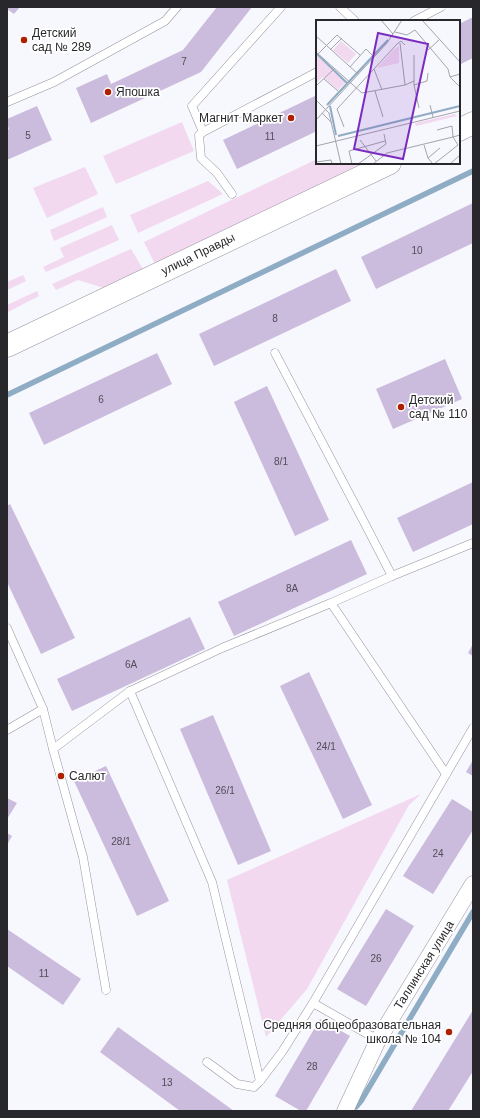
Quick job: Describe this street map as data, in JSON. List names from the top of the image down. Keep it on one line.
{"streets":{"main road":["улица Правды"],"street":["Таллинская улица"]},"places":["Детский сад № 289","Япошка","Магнит Маркет","Детский сад № 110","Салют","Средняя общеобразовательная школа № 104"],"house_numbers":["7","5","11","10","8","6","8/1","8А","6А","24/1","26/1","28/1","24","26","11","28","13"]}
